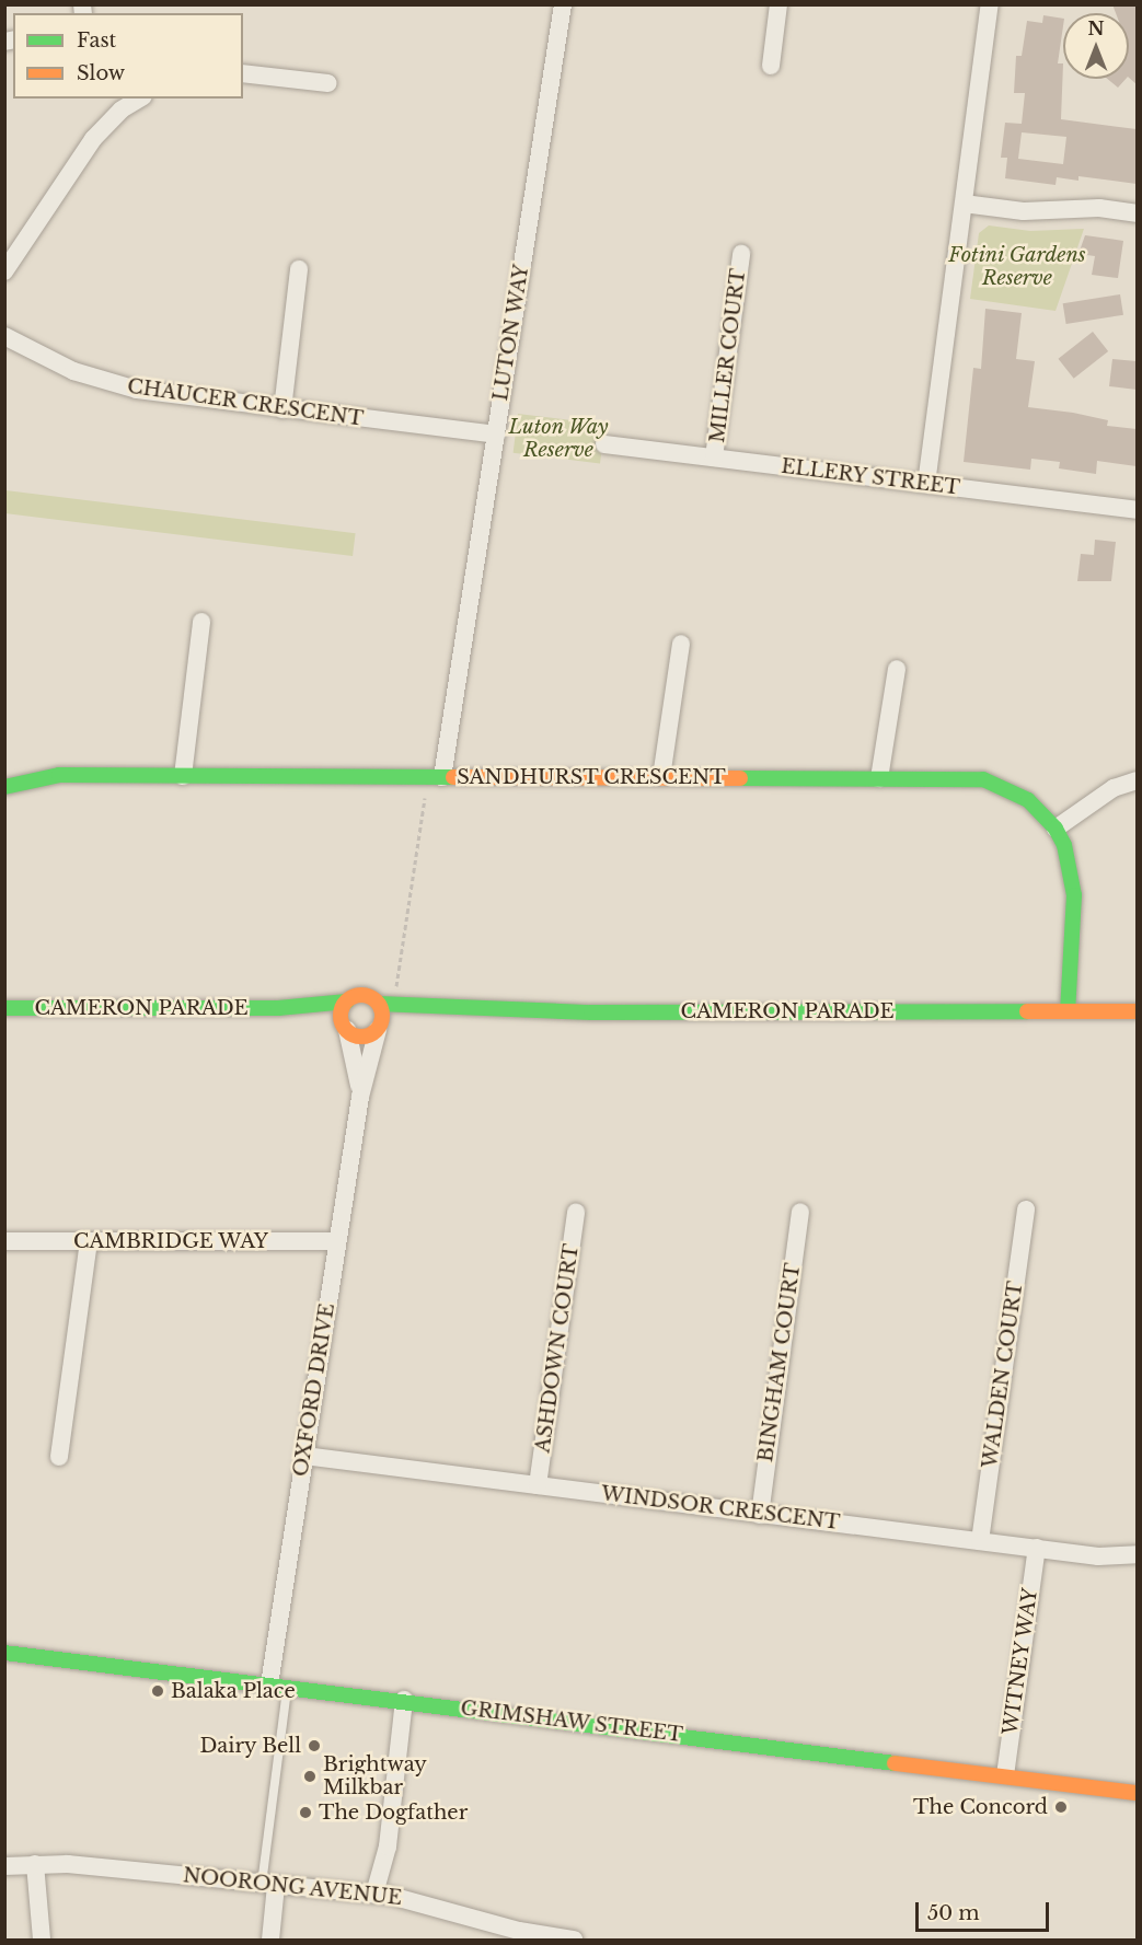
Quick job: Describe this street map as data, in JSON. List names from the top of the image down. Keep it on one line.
{"streets":{"street":["LUTON WAY","MILLER COURT","CHAUCER CRESCENT","ELLERY STREET","SANDHURST CRESCENT","CAMERON PARADE","CAMBRIDGE WAY","ASHDOWN COURT","BINGHAM COURT","WALDEN COURT","OXFORD DRIVE","WINDSOR CRESCENT","WITNEY WAY","GRIMSHAW STREET","NOORONG AVENUE"]},"crossings":[["LUTON WAY","CHAUCER CRESCENT"],["LUTON WAY","SANDHURST CRESCENT"],["MILLER COURT","ELLERY STREET"],["SANDHURST CRESCENT","CAMERON PARADE"],["CAMERON PARADE","OXFORD DRIVE"],["CAMBRIDGE WAY","OXFORD DRIVE"],["ASHDOWN COURT","WINDSOR CRESCENT"],["BINGHAM COURT","WINDSOR CRESCENT"],["WALDEN COURT","WINDSOR CRESCENT"],["OXFORD DRIVE","WINDSOR CRESCENT"],["OXFORD DRIVE","GRIMSHAW STREET"],["WINDSOR CRESCENT","WITNEY WAY"],["WITNEY WAY","GRIMSHAW STREET"]],"parks":["Fotini Gardens Reserve","Luton Way Reserve"],"places":["Balaka Place","Dairy Bell","Brightway Milkbar","The Concord","The Dogfather"],"legend":["Fast","Slow"],"scale_bar":"50 m","north":"top"}
